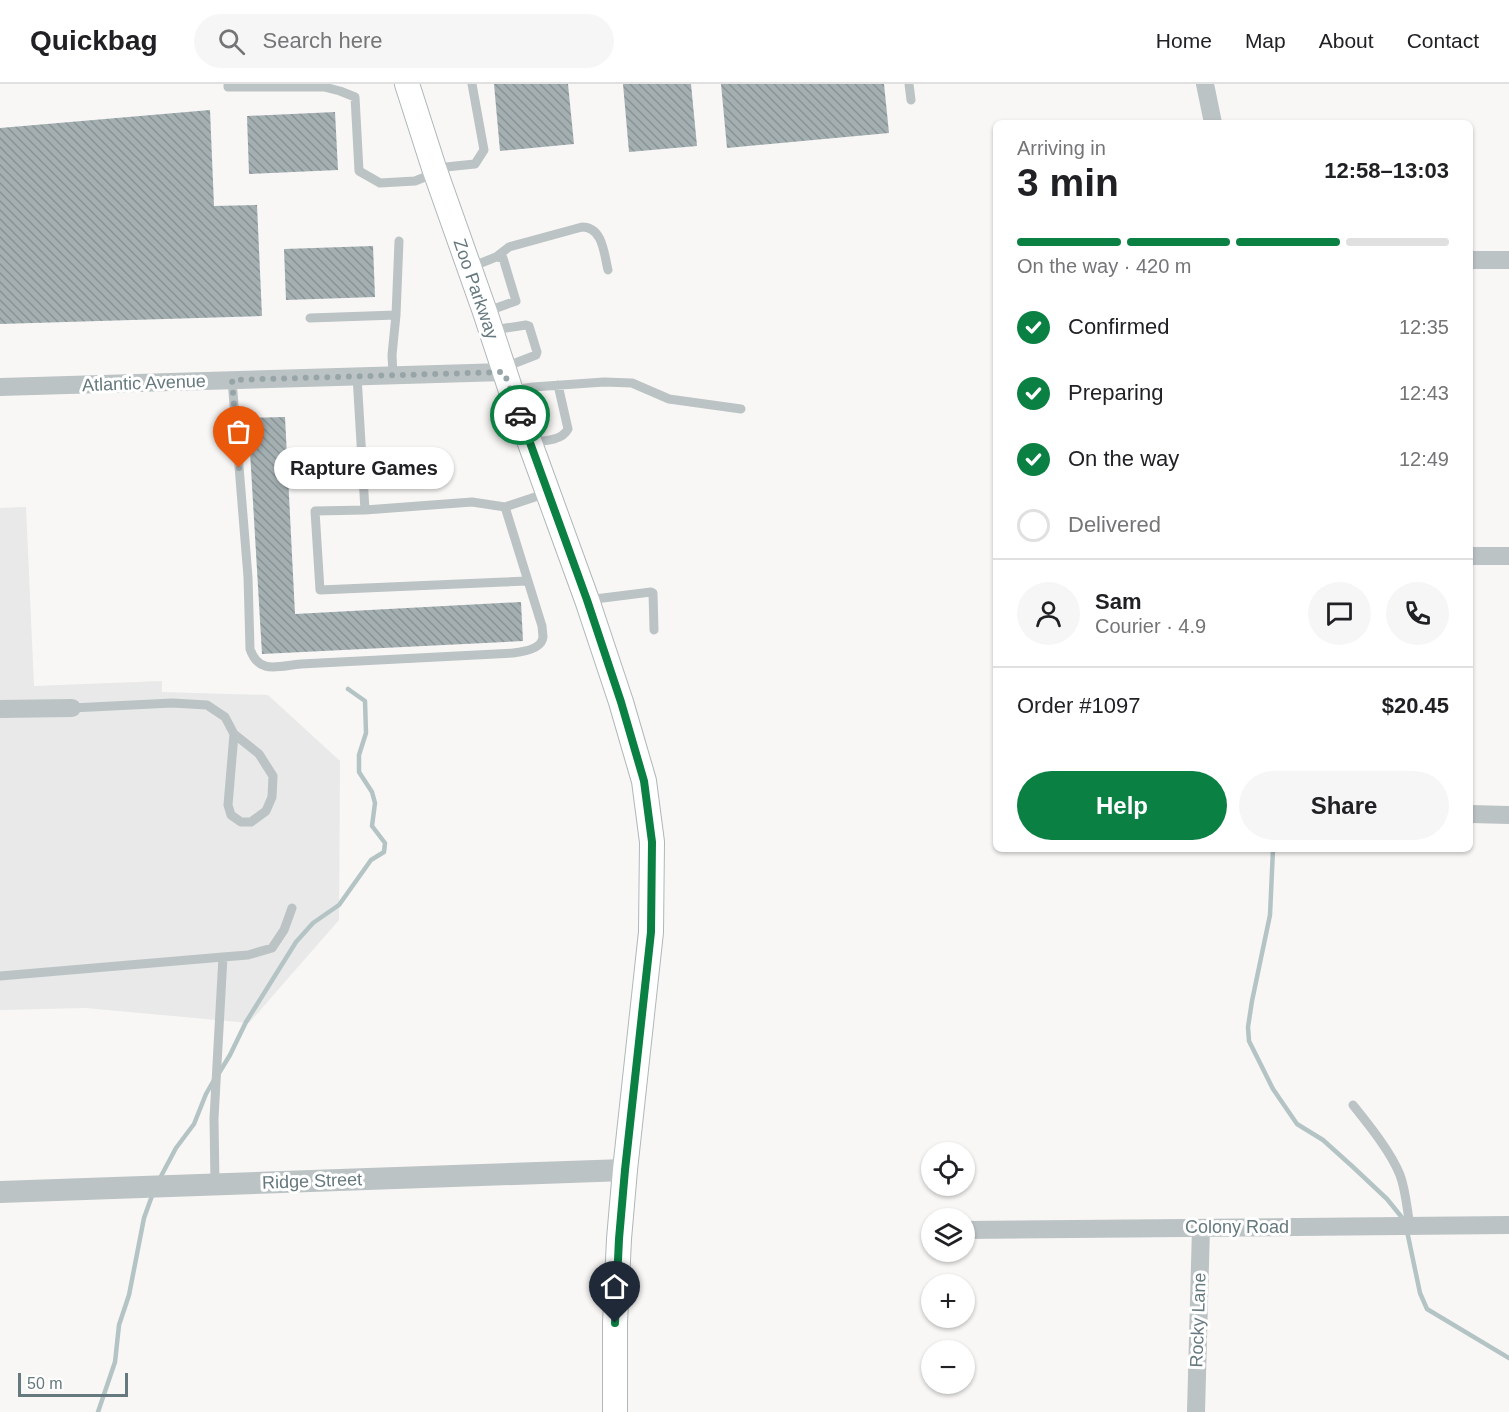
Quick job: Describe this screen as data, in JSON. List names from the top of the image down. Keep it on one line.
{"streets":{"main road":["Zoo Parkway"],"street":["Atlantic Avenue","Ridge Street","Colony Road","Rocky Lane"]},"crossings":[["Zoo Parkway","Atlantic Avenue"],["Zoo Parkway","Ridge Street"],["Colony Road","Rocky Lane"]],"places":["Rapture Games"],"scale_bar":"50 m","page":{"header":"Quickbag","search":"Search here","nav":["Home","Map","About","Contact"],"heading":["3 min","Arriving in","12:58–13:03"],"panel":["Sam","Courier · 4.9","Order #1097","$20.45"],"bar":"On the way · 420 m","list":[["Confirmed","12:35"],["Preparing","12:43"],["On the way","12:49"],"Delivered"],"bubble":"Rapture Games","buttons":["Help","Share"],"map_buttons":["+","−"],"scale":"50 m"}}
